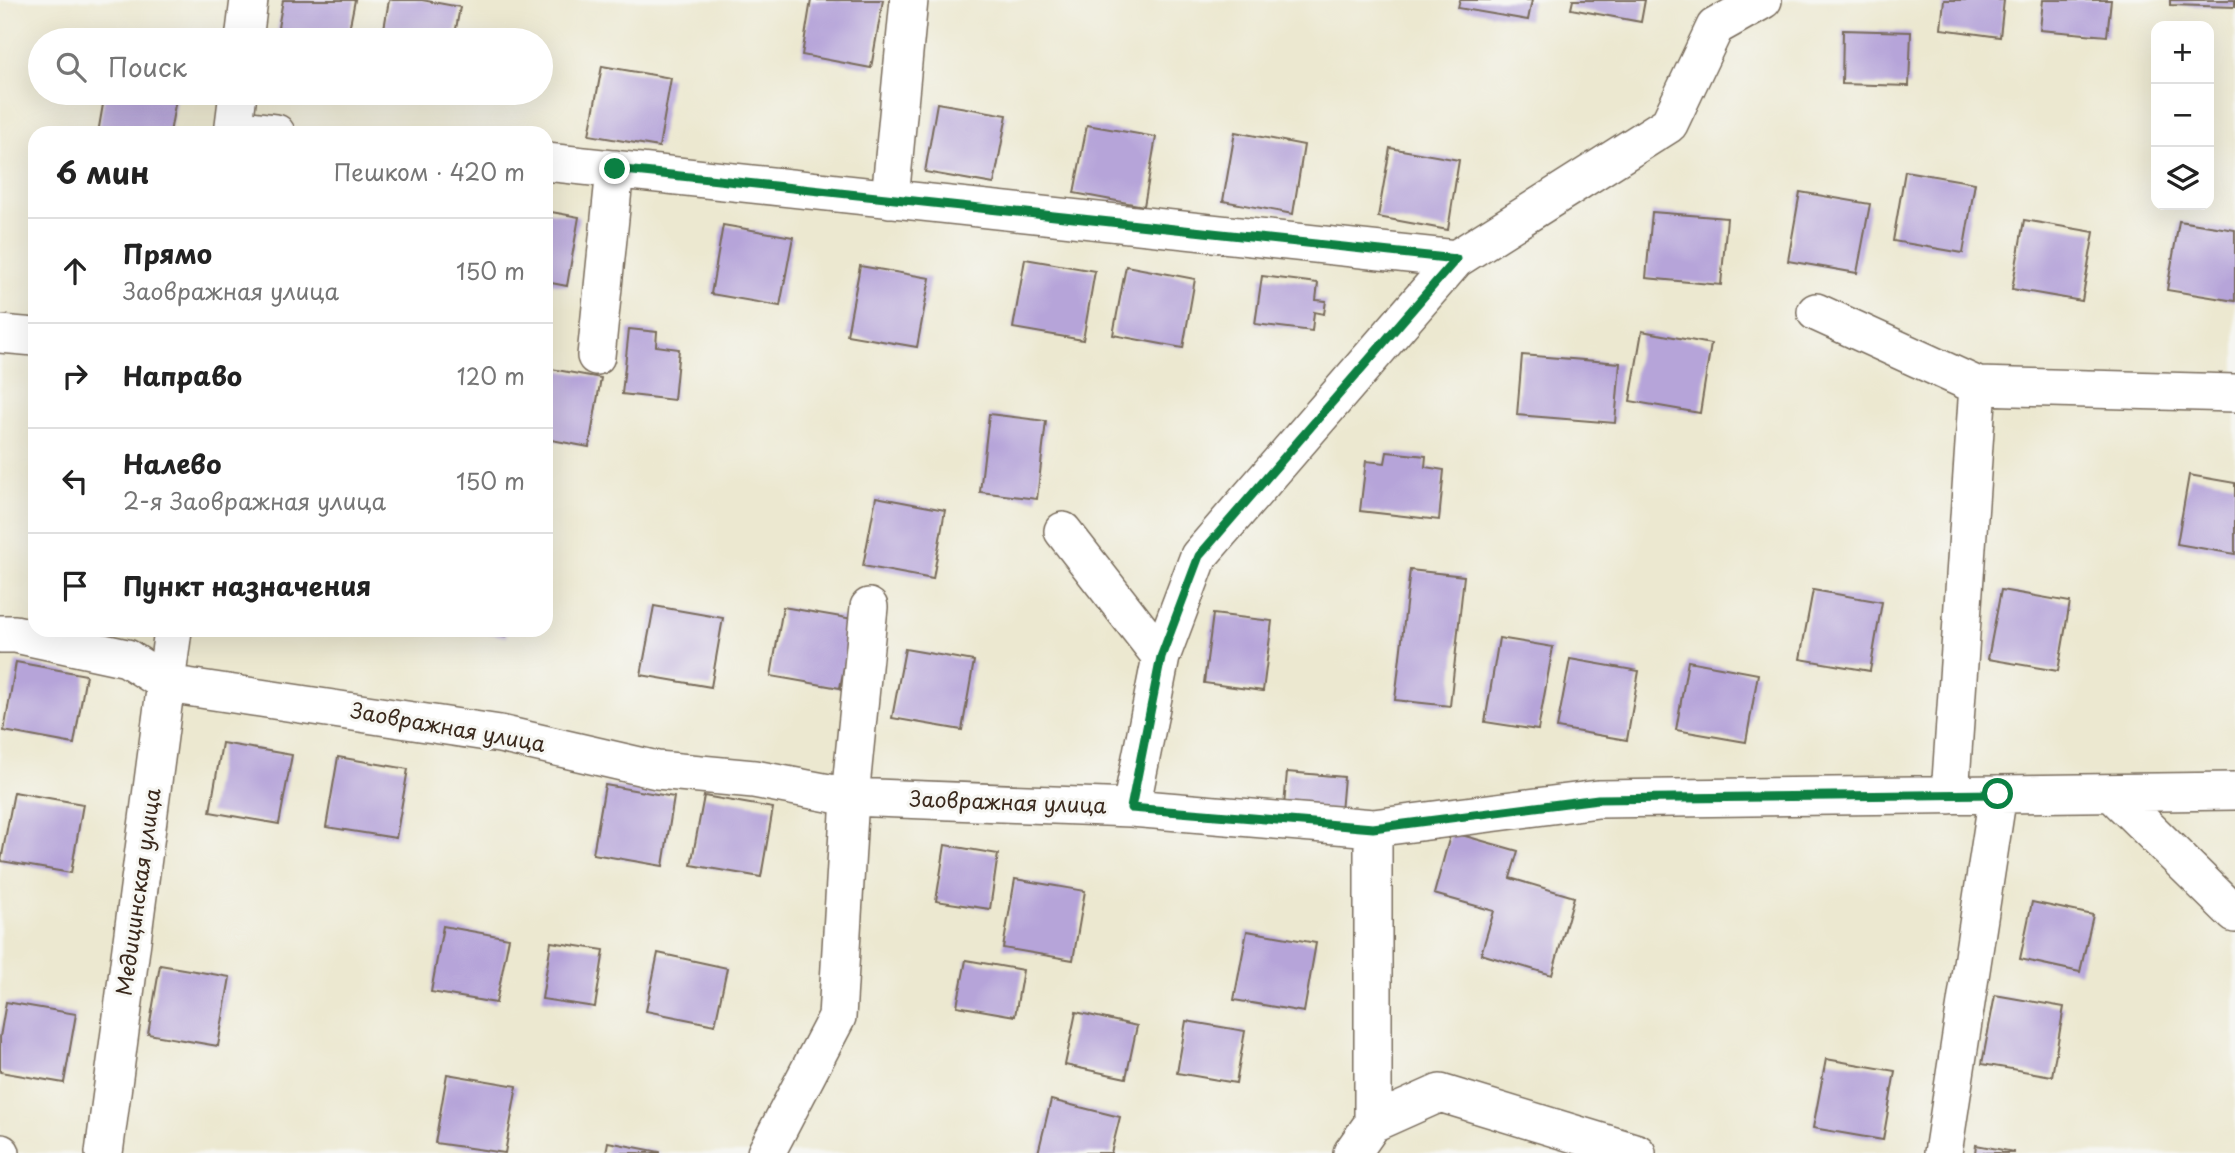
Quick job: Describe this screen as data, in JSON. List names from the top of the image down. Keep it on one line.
{"streets":{"street":["Заовражная улица","Медицинская улица"]},"crossings":[["Заовражная улица","Медицинская улица"]],"page":{"map_buttons":["+","−"],"search":"Поиск","heading":["6 мин","Пешком · 420 m"],"list":[["Прямо","Заовражная улица","150 m"],["Направо","120 m"],["Налево","2-я Заовражная улица","150 m"],"Пункт назначения"]}}
